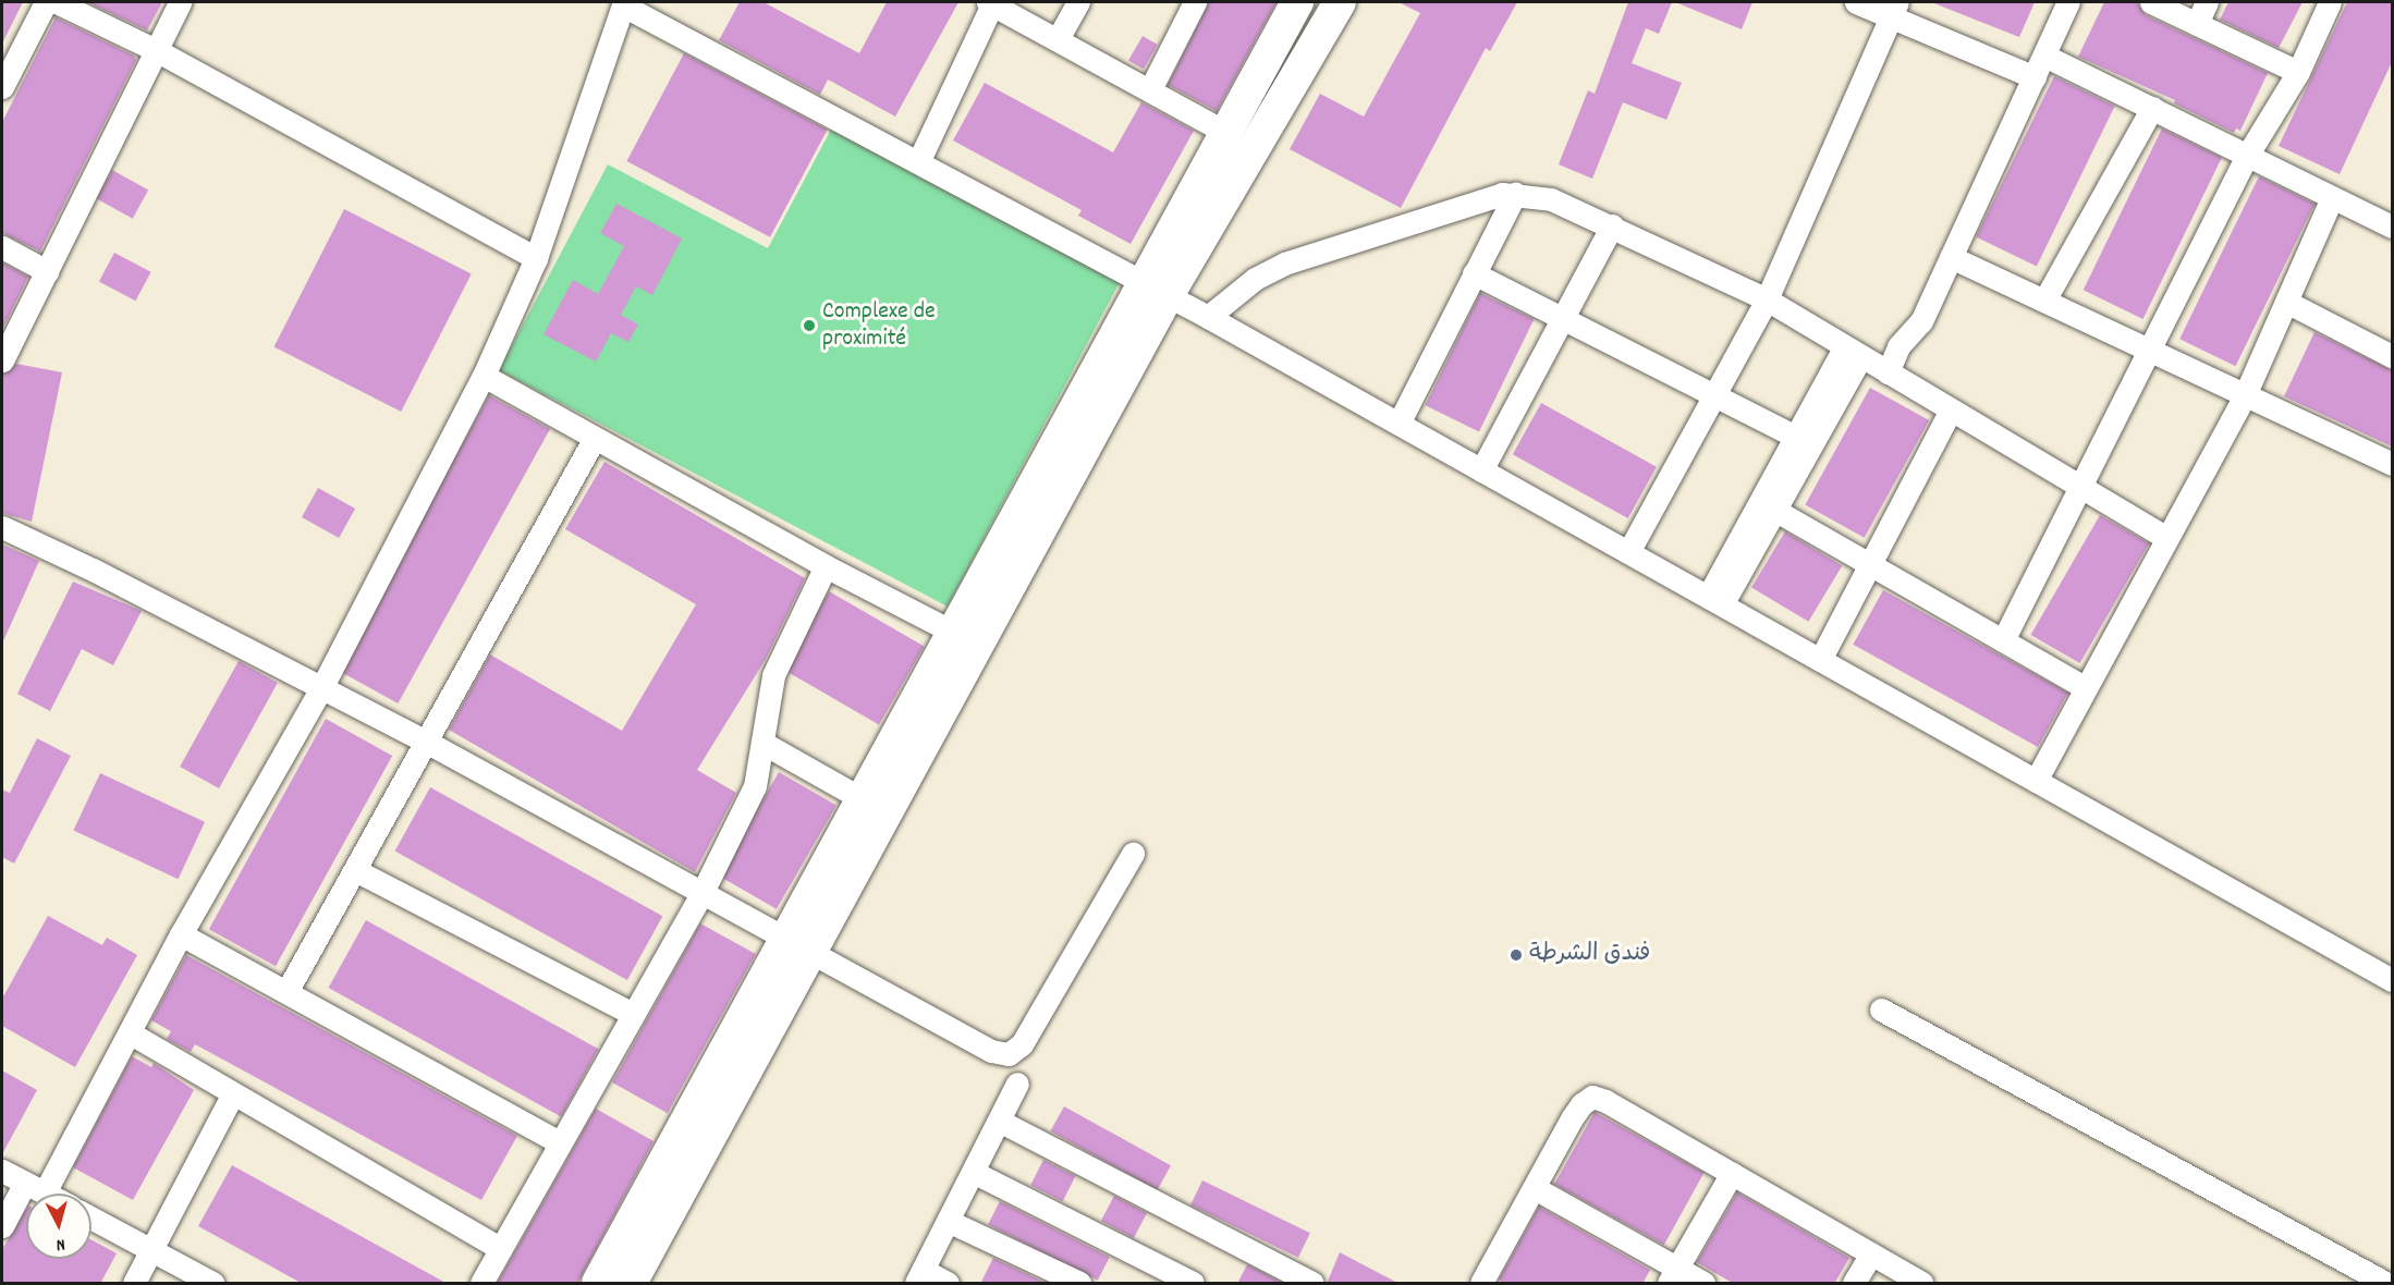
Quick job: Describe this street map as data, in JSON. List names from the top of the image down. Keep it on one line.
{"places":["Complexe de proximité","فندق الشرطة"],"north":"bottom"}
